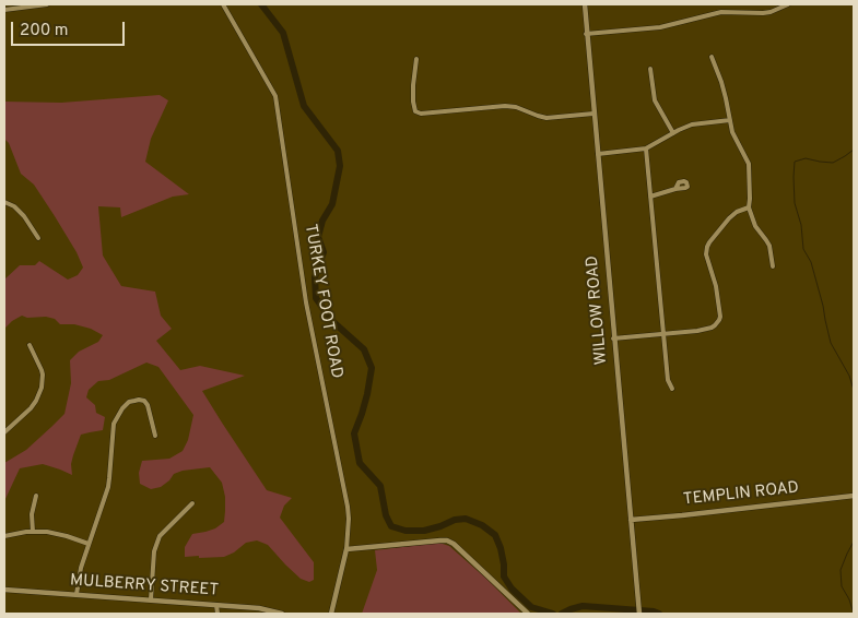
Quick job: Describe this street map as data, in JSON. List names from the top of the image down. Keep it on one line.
{"streets":{"street":["TURKEY FOOT ROAD","WILLOW ROAD","TEMPLIN ROAD","MULBERRY STREET"]},"crossings":[["WILLOW ROAD","TEMPLIN ROAD"]],"scale_bar":"200 m"}
